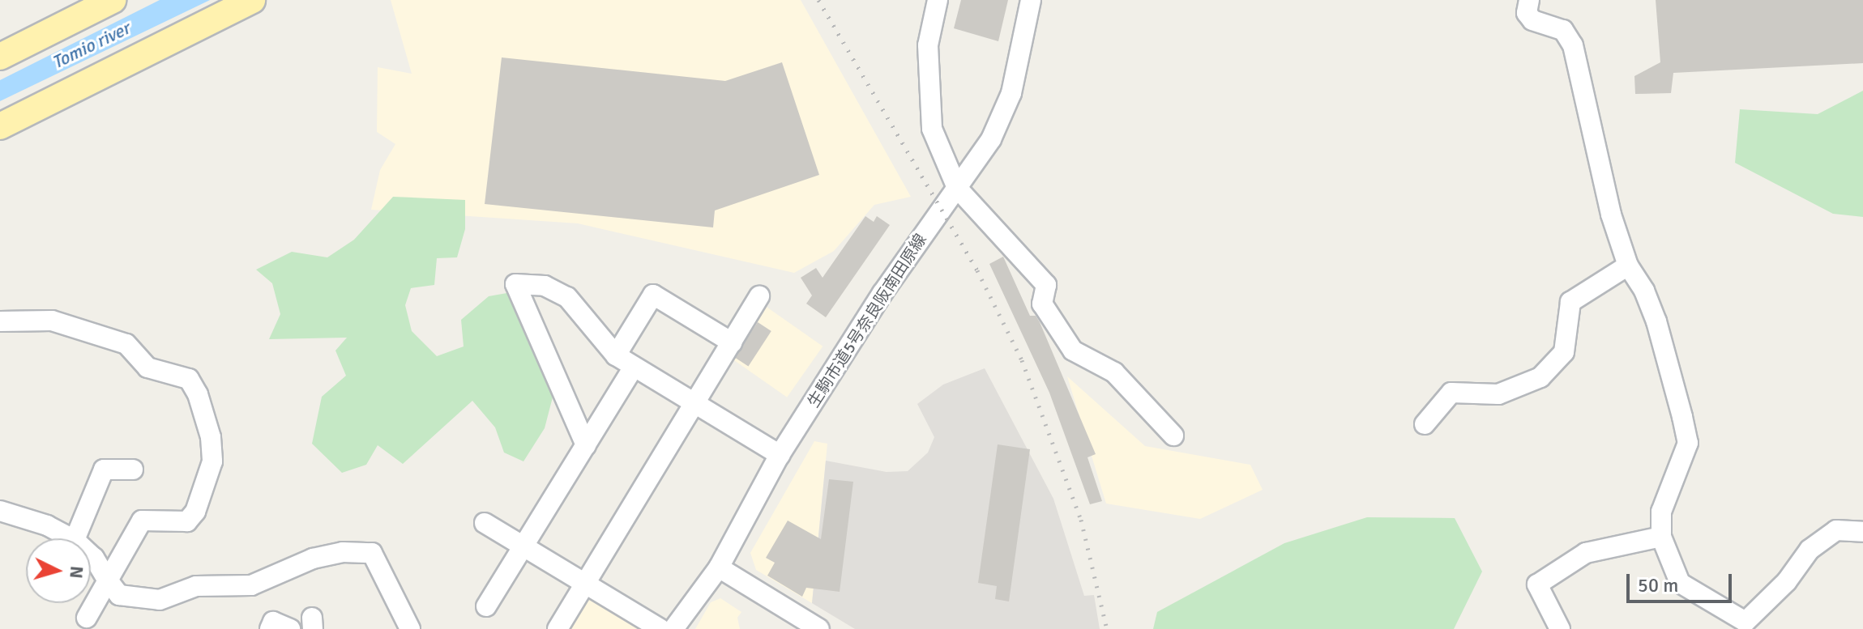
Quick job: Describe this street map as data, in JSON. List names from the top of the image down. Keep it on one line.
{"streets":{"street":["生駒市道5号奈良阪南田原線"]},"water":["Tomio river"],"scale_bar":"50 m","north":"right"}
